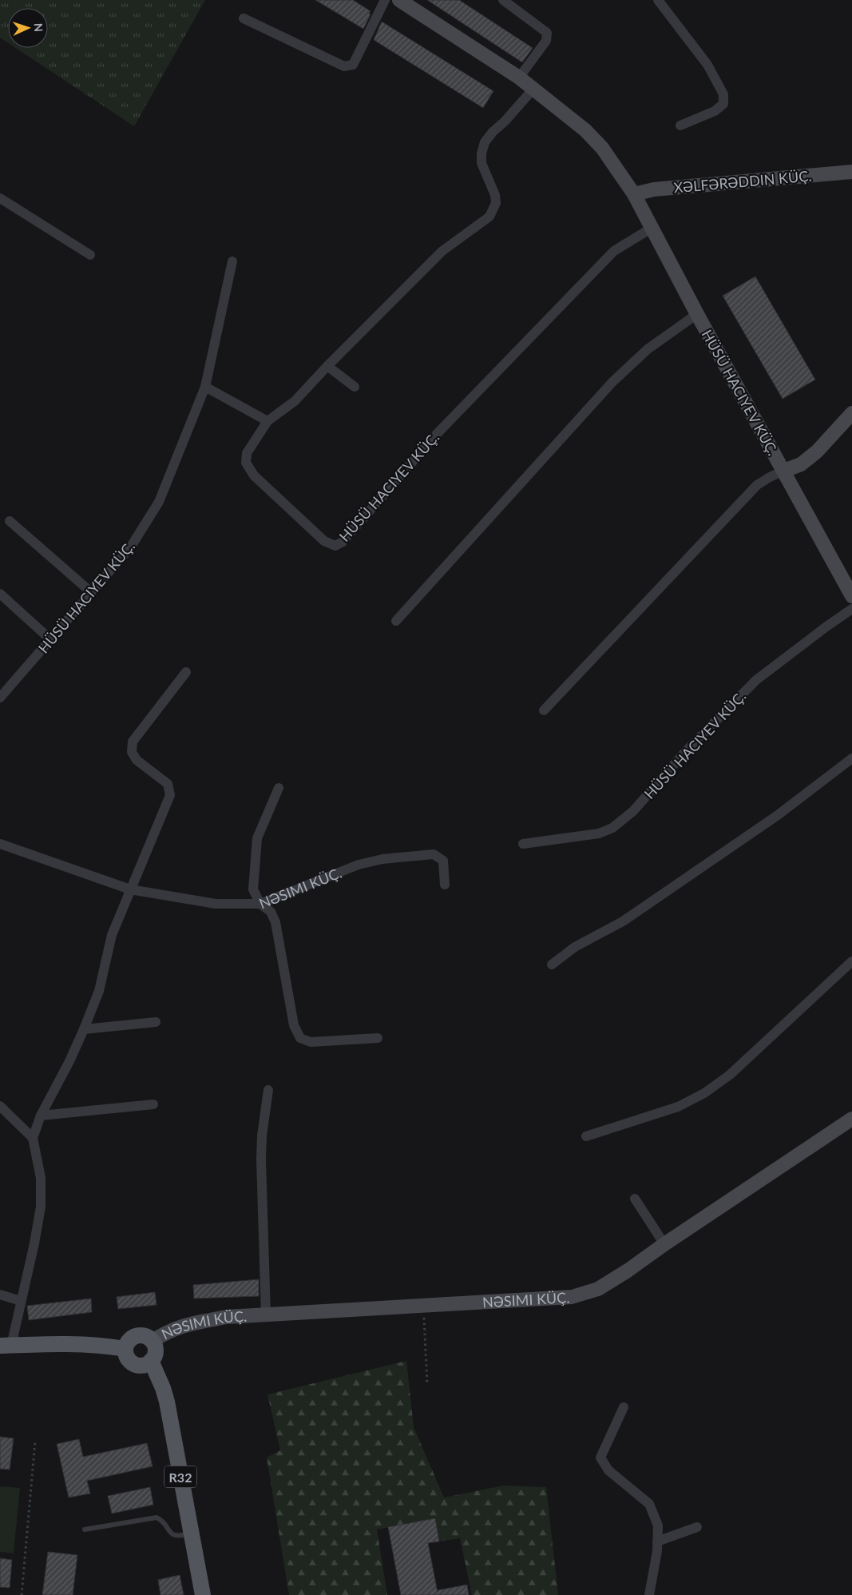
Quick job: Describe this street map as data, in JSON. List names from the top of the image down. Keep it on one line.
{"streets":{"main road":["R32"],"street":["XƏLFƏRƏDDIN KÜÇ.","NƏSIMI KÜÇ."]},"crossings":[["NƏSIMI KÜÇ.","R32"]],"north":"right"}
